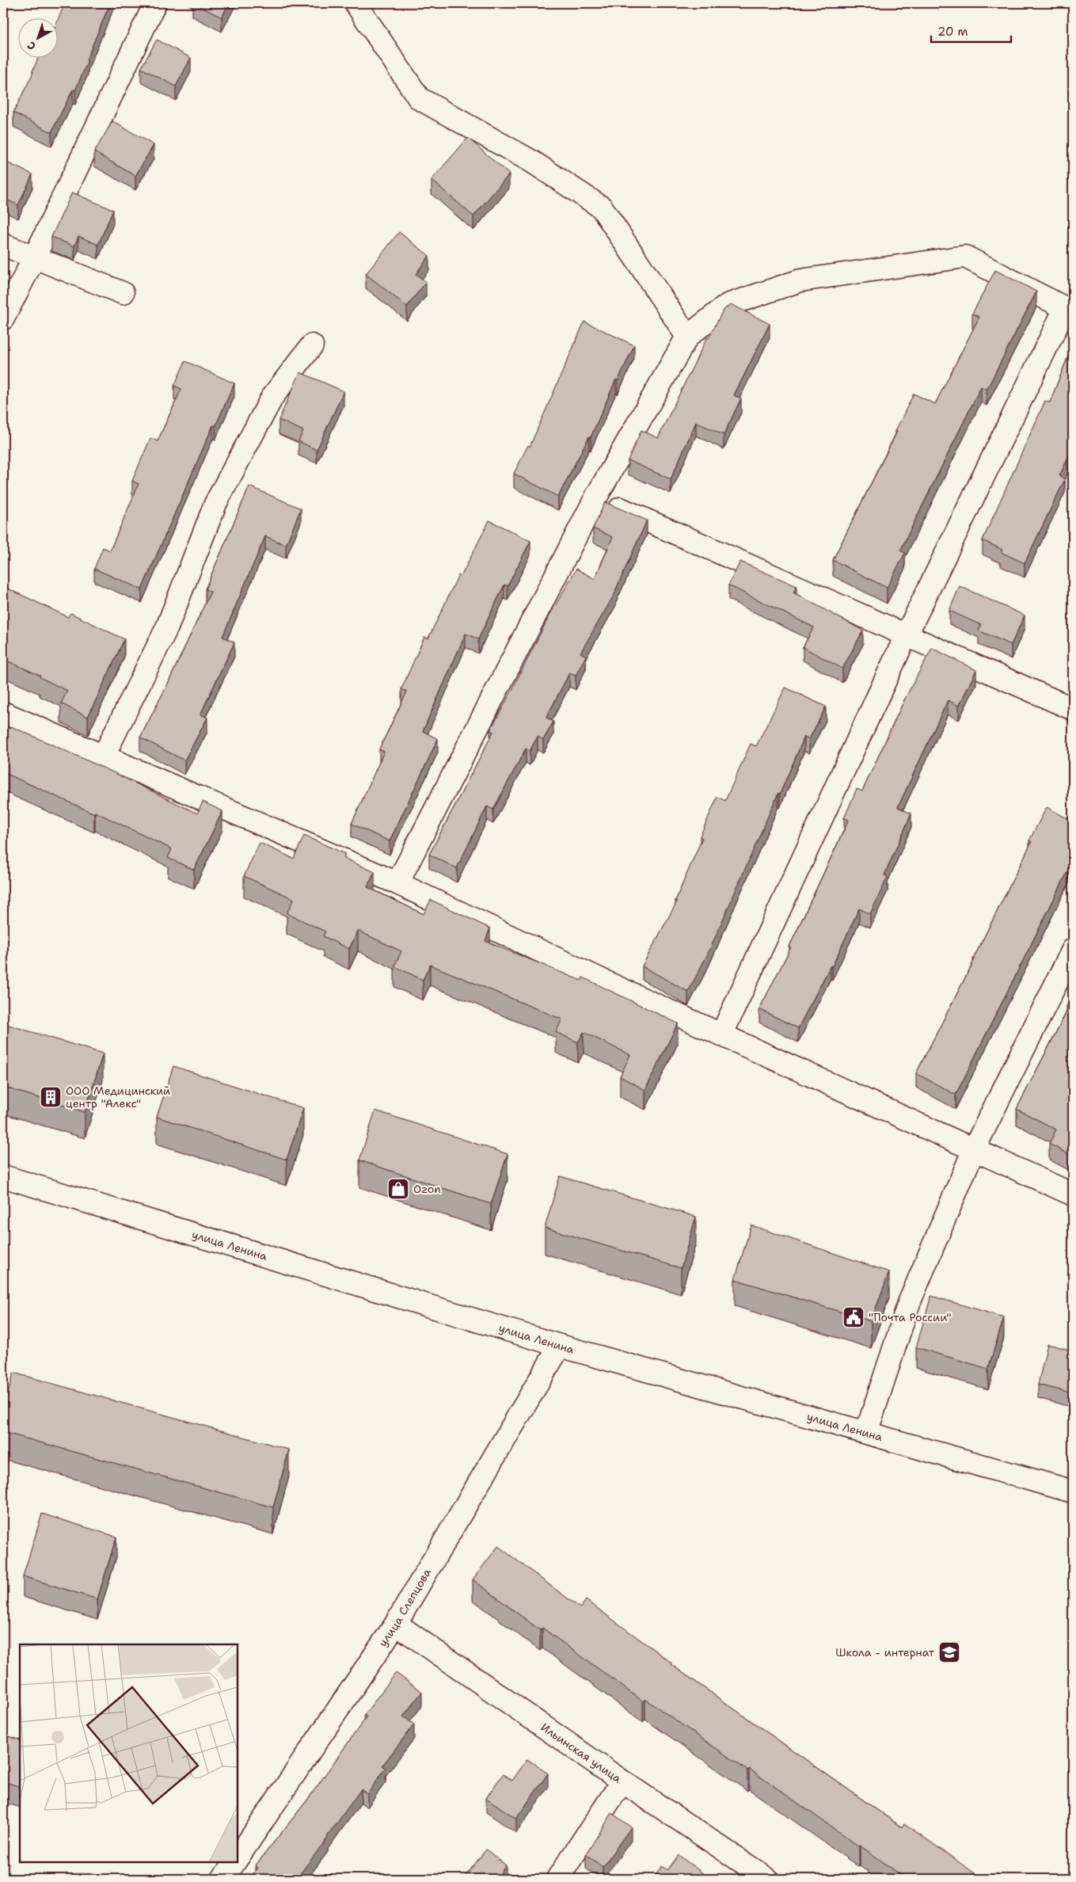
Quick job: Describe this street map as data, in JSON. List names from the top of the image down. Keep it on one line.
{"streets":{"street":["улица Ленина","улица Слепцова","Ильинская улица"]},"crossings":[["улица Ленина","улица Слепцова"],["улица Слепцова","Ильинская улица"]],"places":{"building":["ООО Медицинский центр \"Алекс\""],"shop":["Ozon"],"public building":["\"Почта России\""],"school or university":["Школа - интернат"]},"scale_bar":"20 m","north":"bottom left"}
